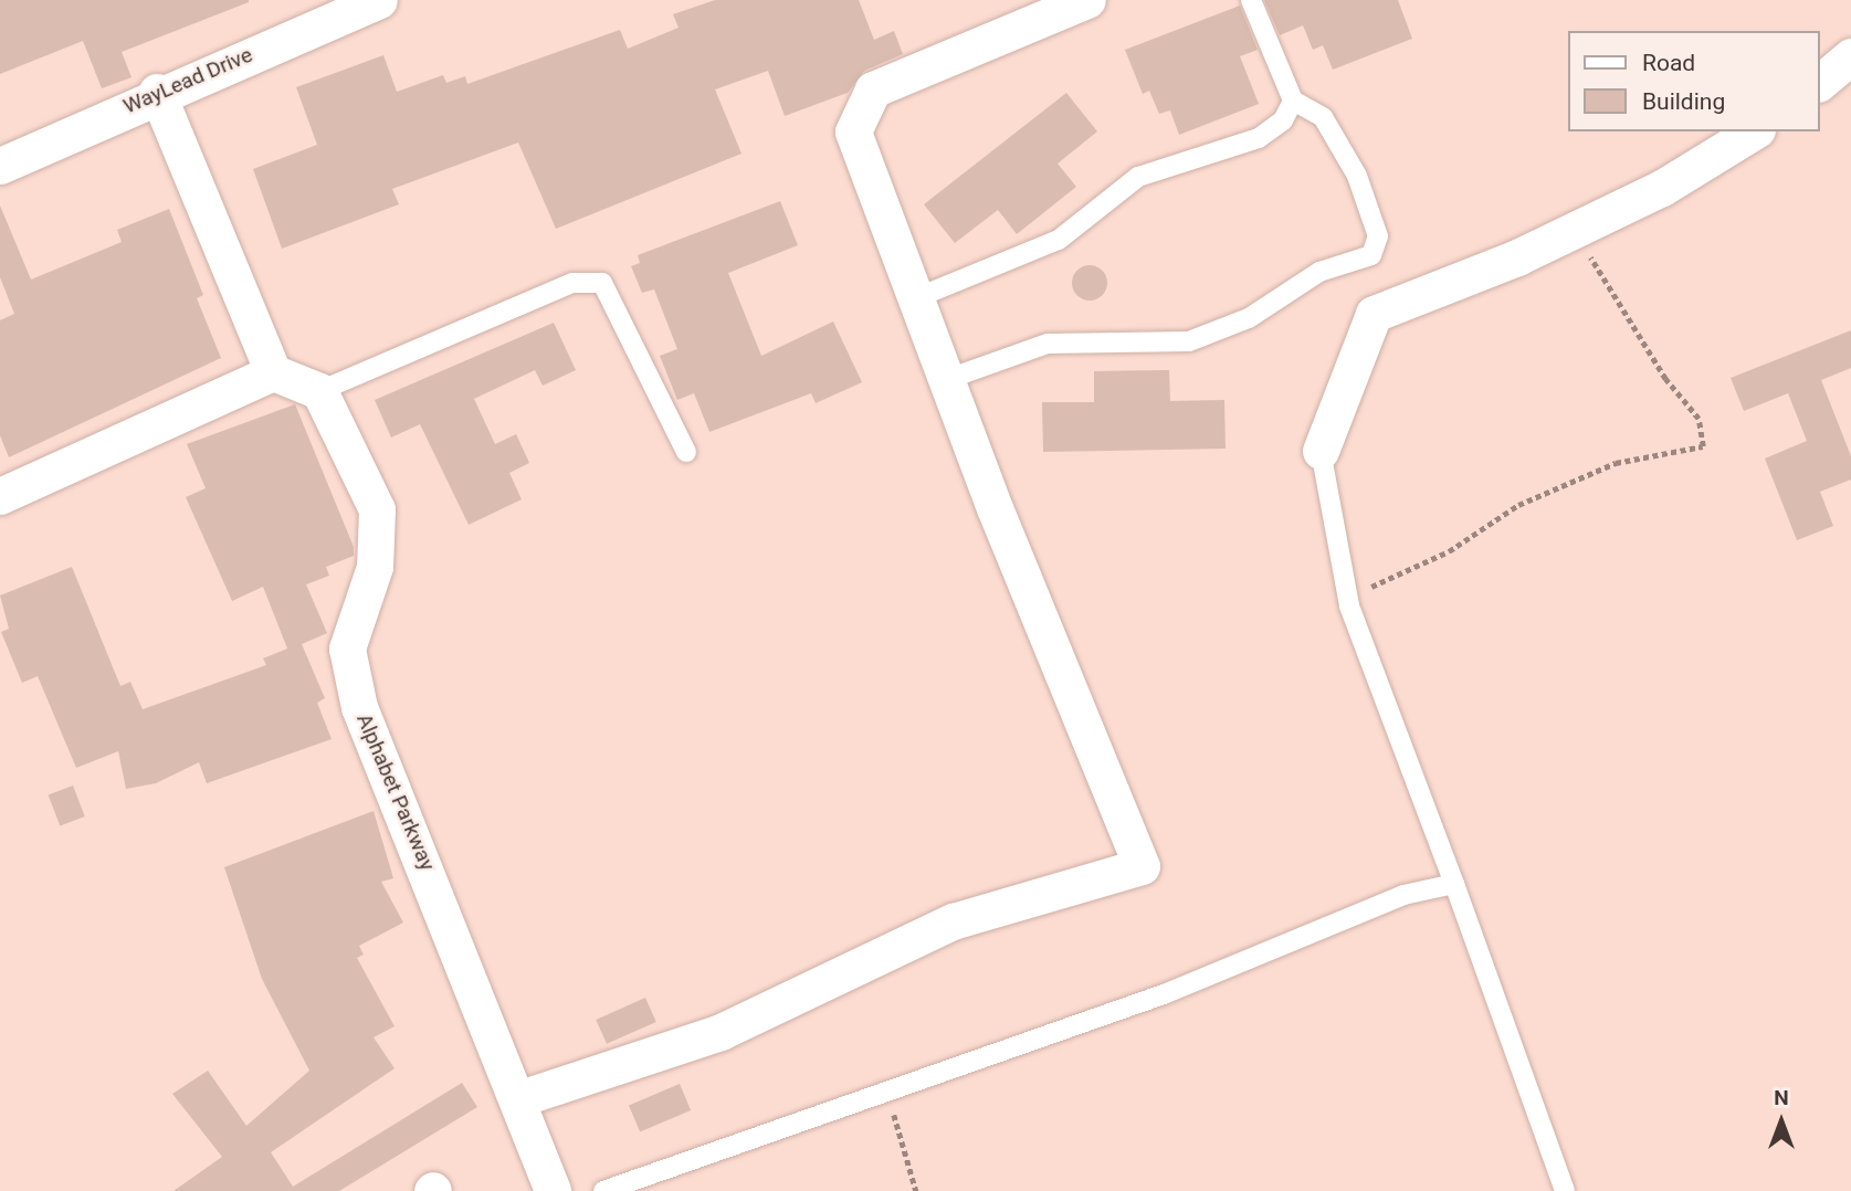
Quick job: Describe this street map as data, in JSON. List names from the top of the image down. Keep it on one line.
{"streets":{"street":["WayLead Drive","Alphabet Parkway"]},"legend":["Road","Building"],"north":"top"}
